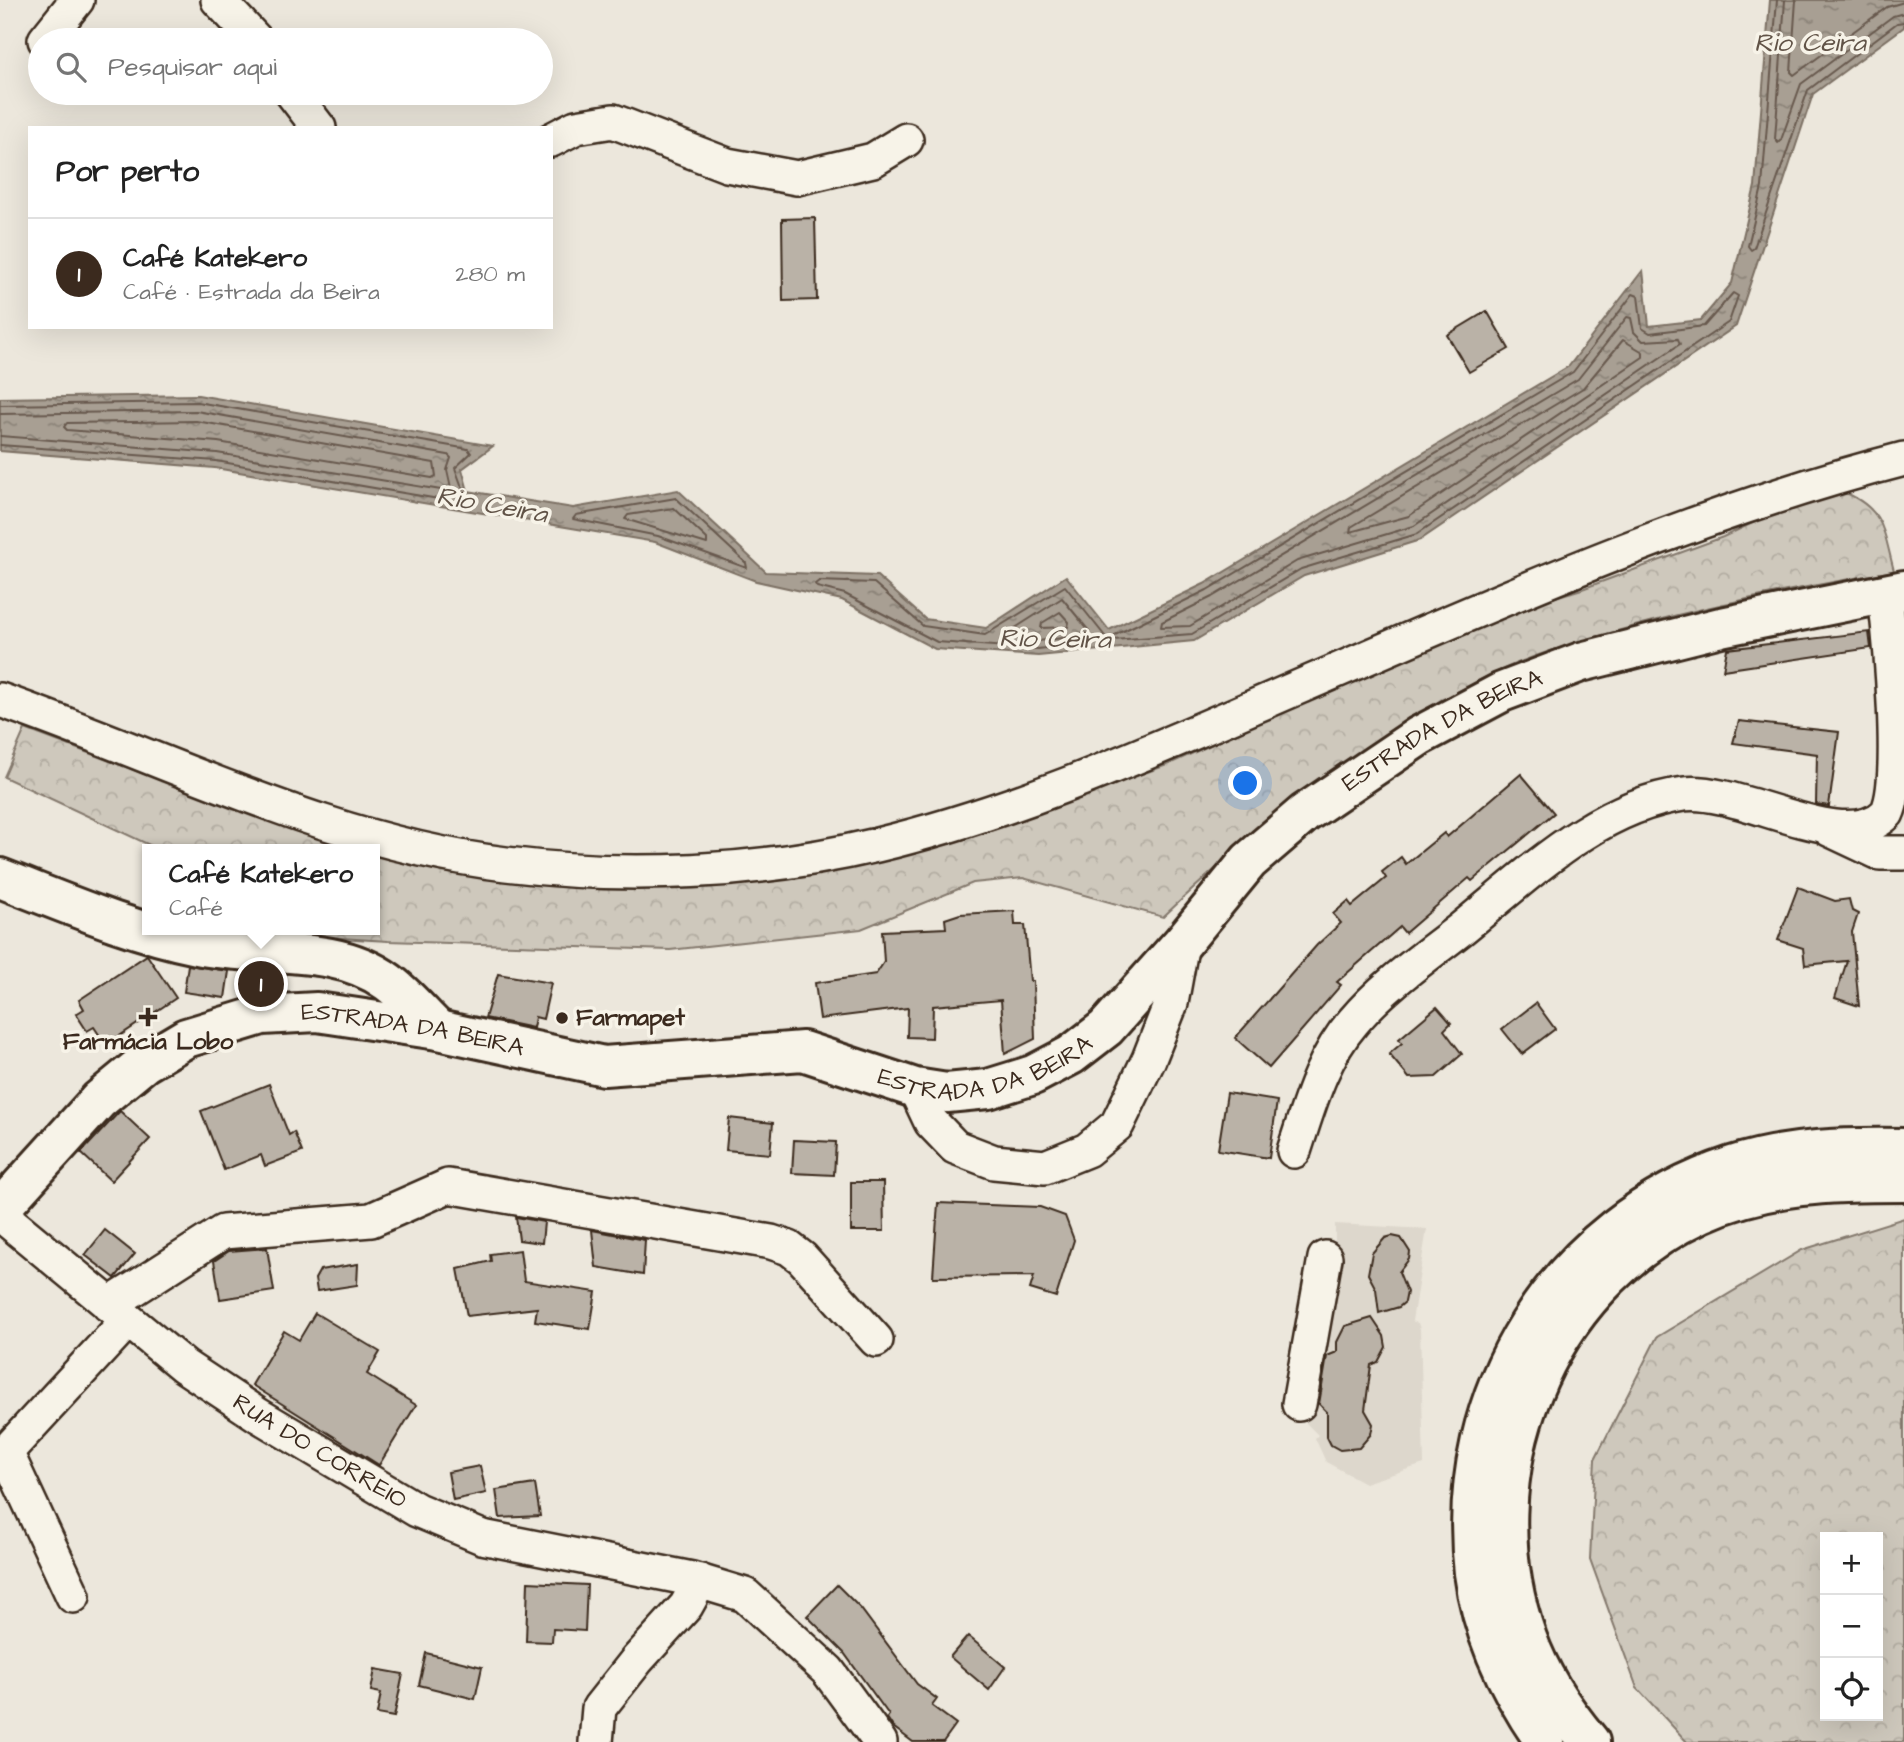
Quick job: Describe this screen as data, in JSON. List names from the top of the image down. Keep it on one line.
{"streets":{"main road":["ESTRADA DA BEIRA"],"street":["RUA DO CORREIO"]},"water":["Rio Ceira"],"places":{"health":["Farmácia Lobo"],"other":["Farmapet"]},"page":{"search":"Pesquisar aqui","heading":"Por perto","list":[{"mark":"1","name":"Café Katekero","note":"Café · Estrada da Beira","value":"280 m"}],"popup":["Café Katekero","Café"],"pins":"1","map_buttons":["+","−"]}}
